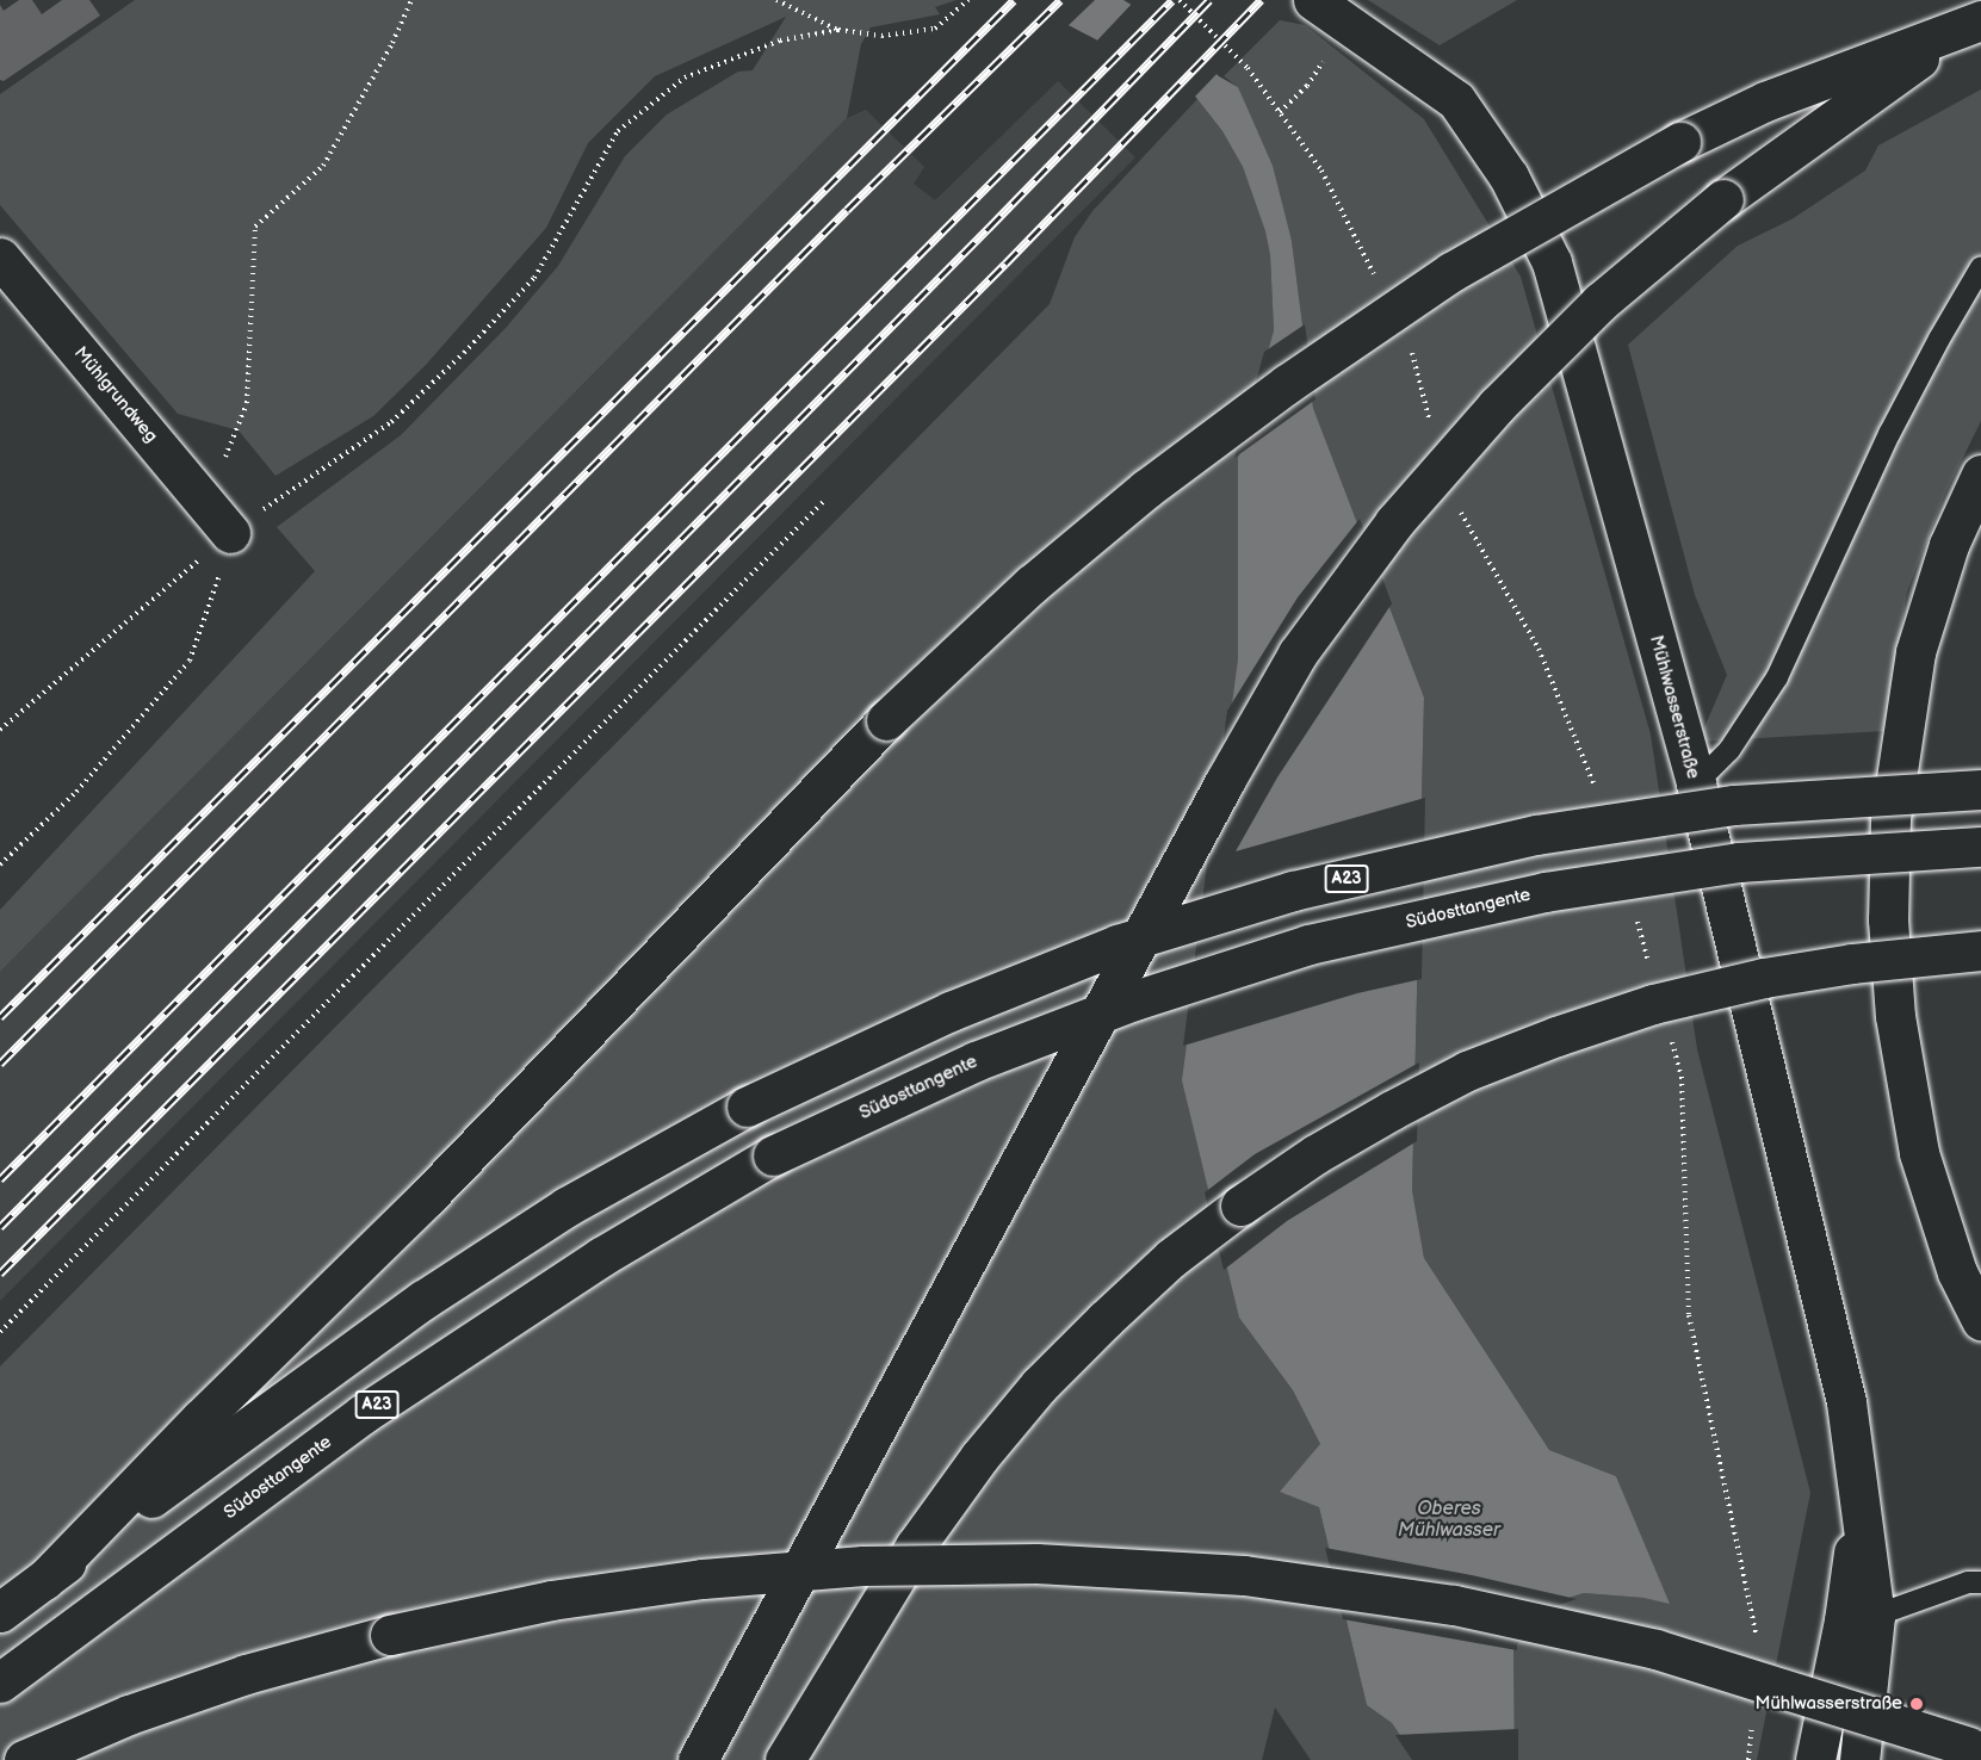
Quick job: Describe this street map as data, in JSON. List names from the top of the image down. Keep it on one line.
{"streets":{"main road":["Mühlgrundweg","Mühlwasserstraße","A23","Südosttangente"]},"water":["Oberes Mühlwasser"],"places":["Mühlwasserstraße"]}
